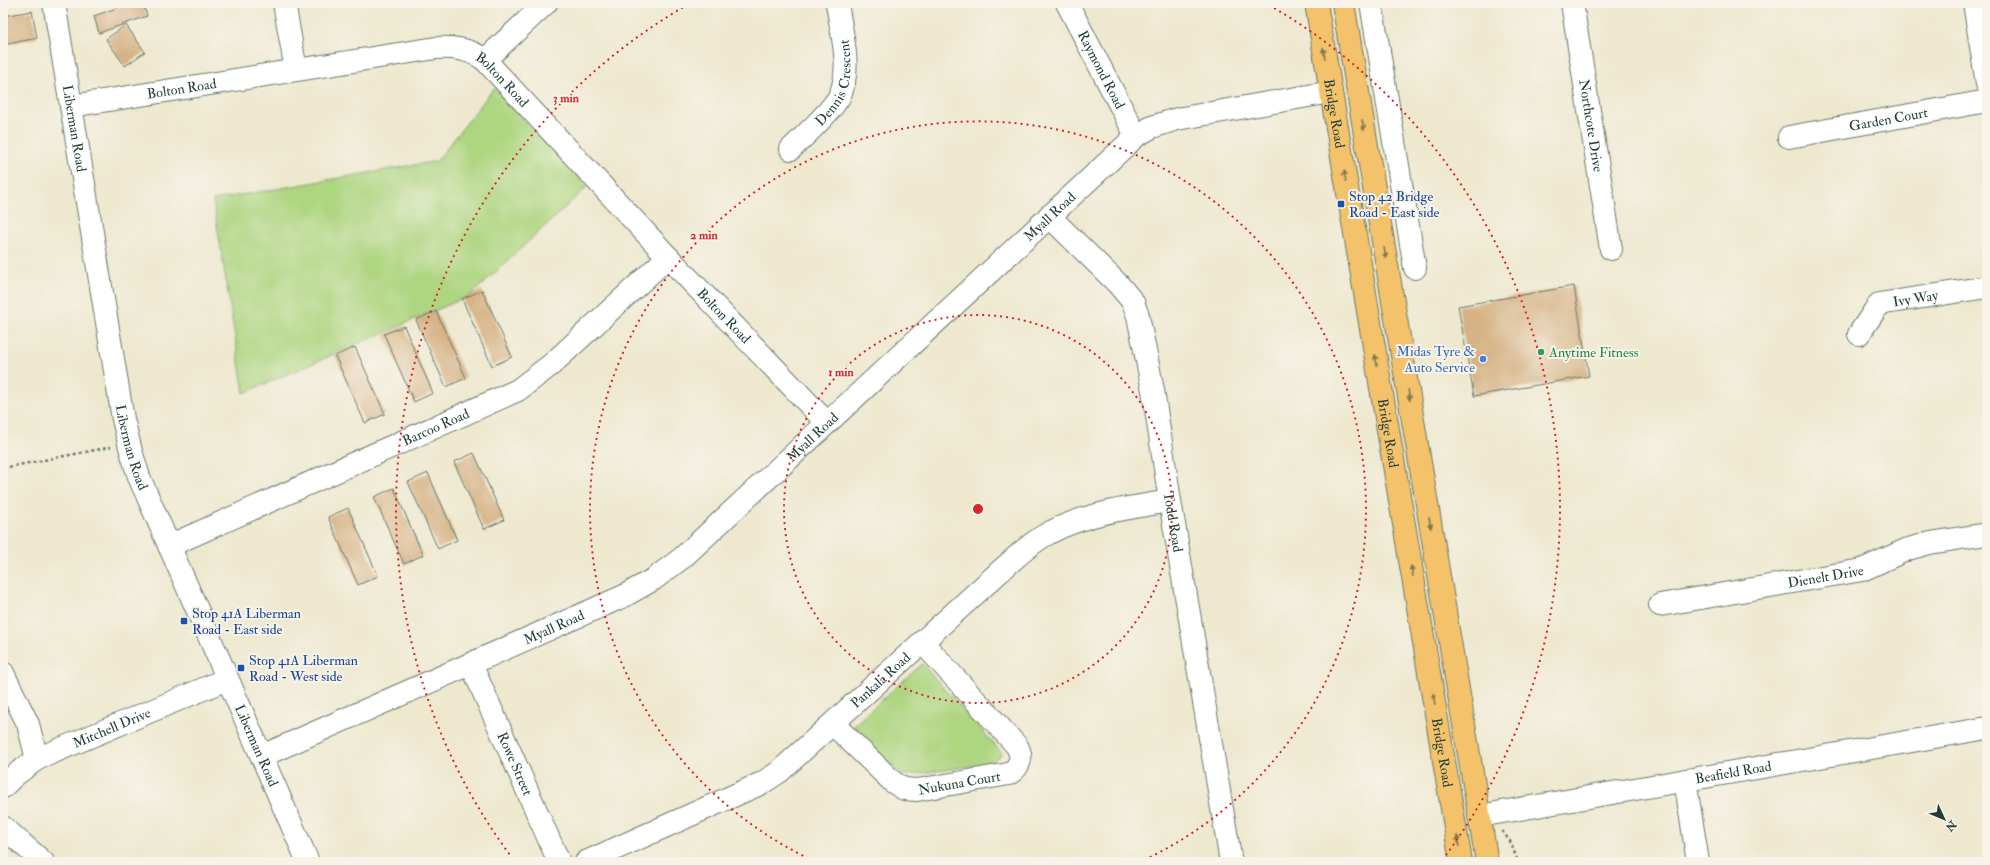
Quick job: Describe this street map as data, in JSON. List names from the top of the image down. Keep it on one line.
{"streets":{"main road":["Bridge Road"],"street":["Raymond Road","Dennis Crescent","Bolton Road","Garden Court","Northcote Drive","Liberman Road","Myall Road","Ivy Way","Barcoo Road","Todd Road","Dienelt Drive","Pankala Road","Mitchell Drive","Rowe Street","Beafield Road","Nukuna Court"]},"crossings":[["Raymond Road","Myall Road"],["Bolton Road","Liberman Road"],["Bolton Road","Myall Road"],["Bolton Road","Barcoo Road"],["Bridge Road","Myall Road"],["Bridge Road","Beafield Road"],["Liberman Road","Myall Road"],["Liberman Road","Barcoo Road"],["Liberman Road","Mitchell Drive"],["Myall Road","Todd Road"],["Myall Road","Rowe Street"],["Todd Road","Pankala Road"],["Pankala Road","Nukuna Court"]],"places":{"transit":["Stop 42 Bridge Road - East side","Stop 41A Liberman Road - East side","Stop 41A Liberman Road - West side"],"other":["Anytime Fitness","Midas Tyre & Auto Service"]},"north":"bottom right","rings":["3 min","2 min","1 min"]}
